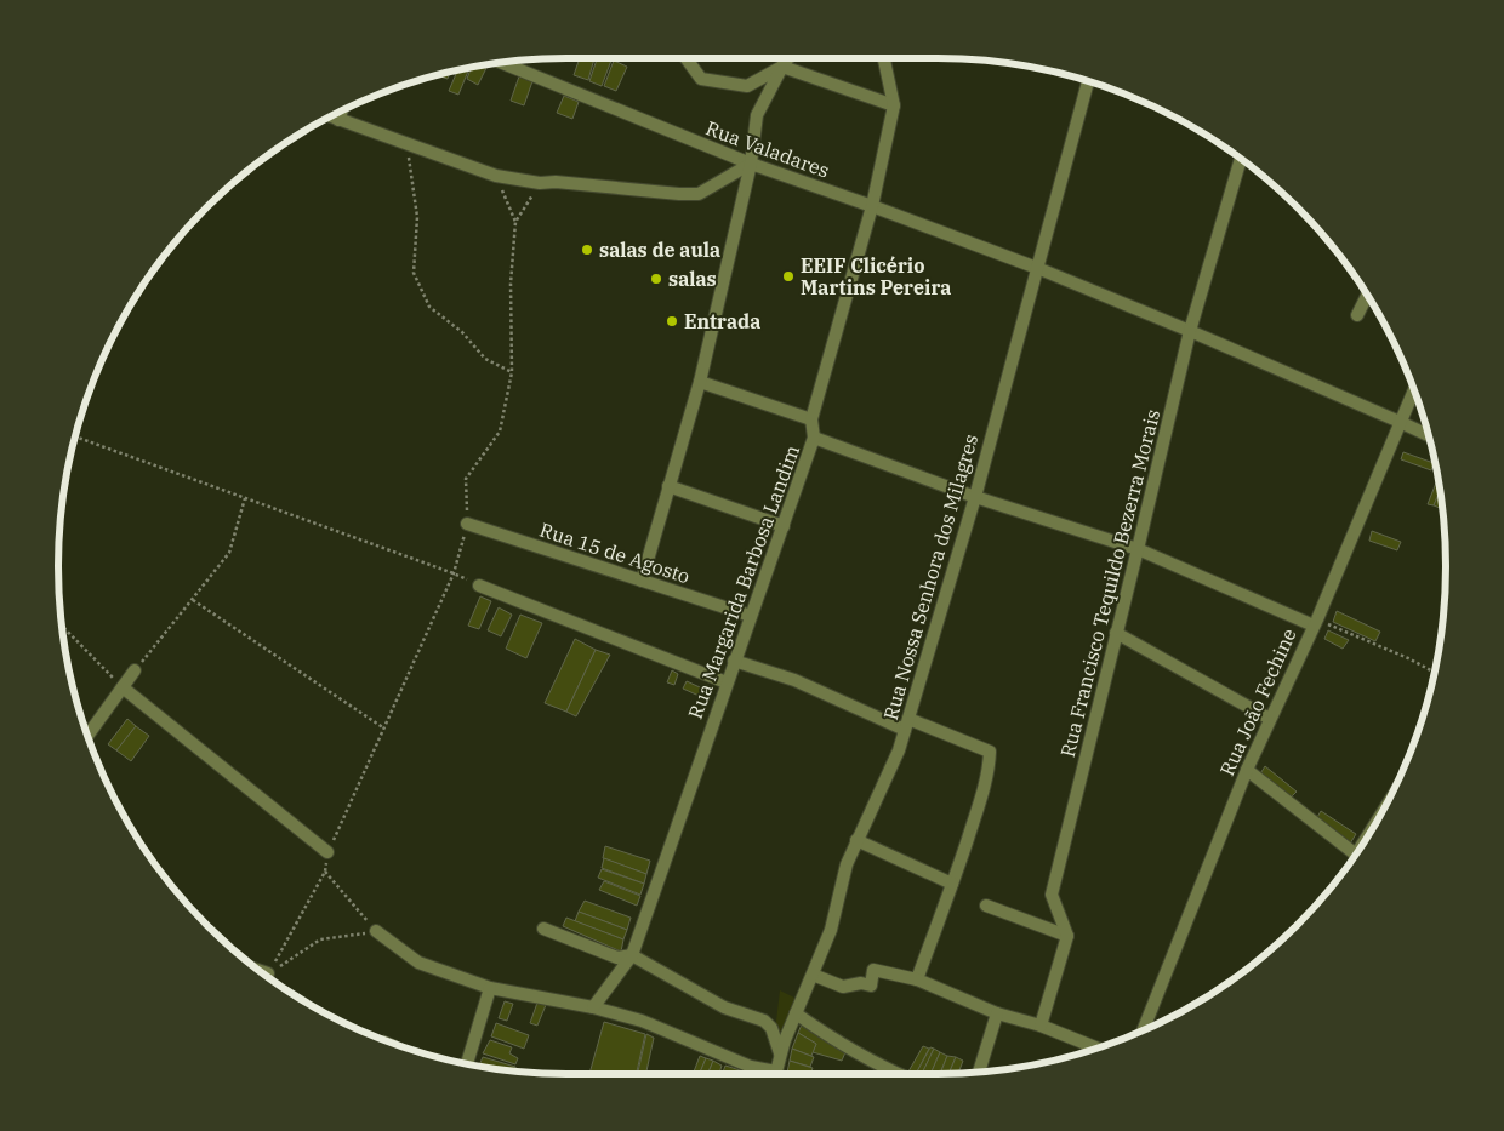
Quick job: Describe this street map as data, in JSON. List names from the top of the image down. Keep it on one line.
{"streets":{"street":["Rua Valadares","Rua 15 de Agosto","Rua Nossa Senhora dos Milagres","Rua Margarida Barbosa Landim","Rua Francisco Tequildo Bezerra Morais","Rua João Fechine"]},"crossings":[["Rua Valadares","Rua Nossa Senhora dos Milagres"],["Rua Valadares","Rua Margarida Barbosa Landim"],["Rua Valadares","Rua Francisco Tequildo Bezerra Morais"],["Rua Valadares","Rua João Fechine"],["Rua 15 de Agosto","Rua Margarida Barbosa Landim"]],"places":["salas de aula","EEIF Clicério Martins Pereira","salas","Entrada"]}
